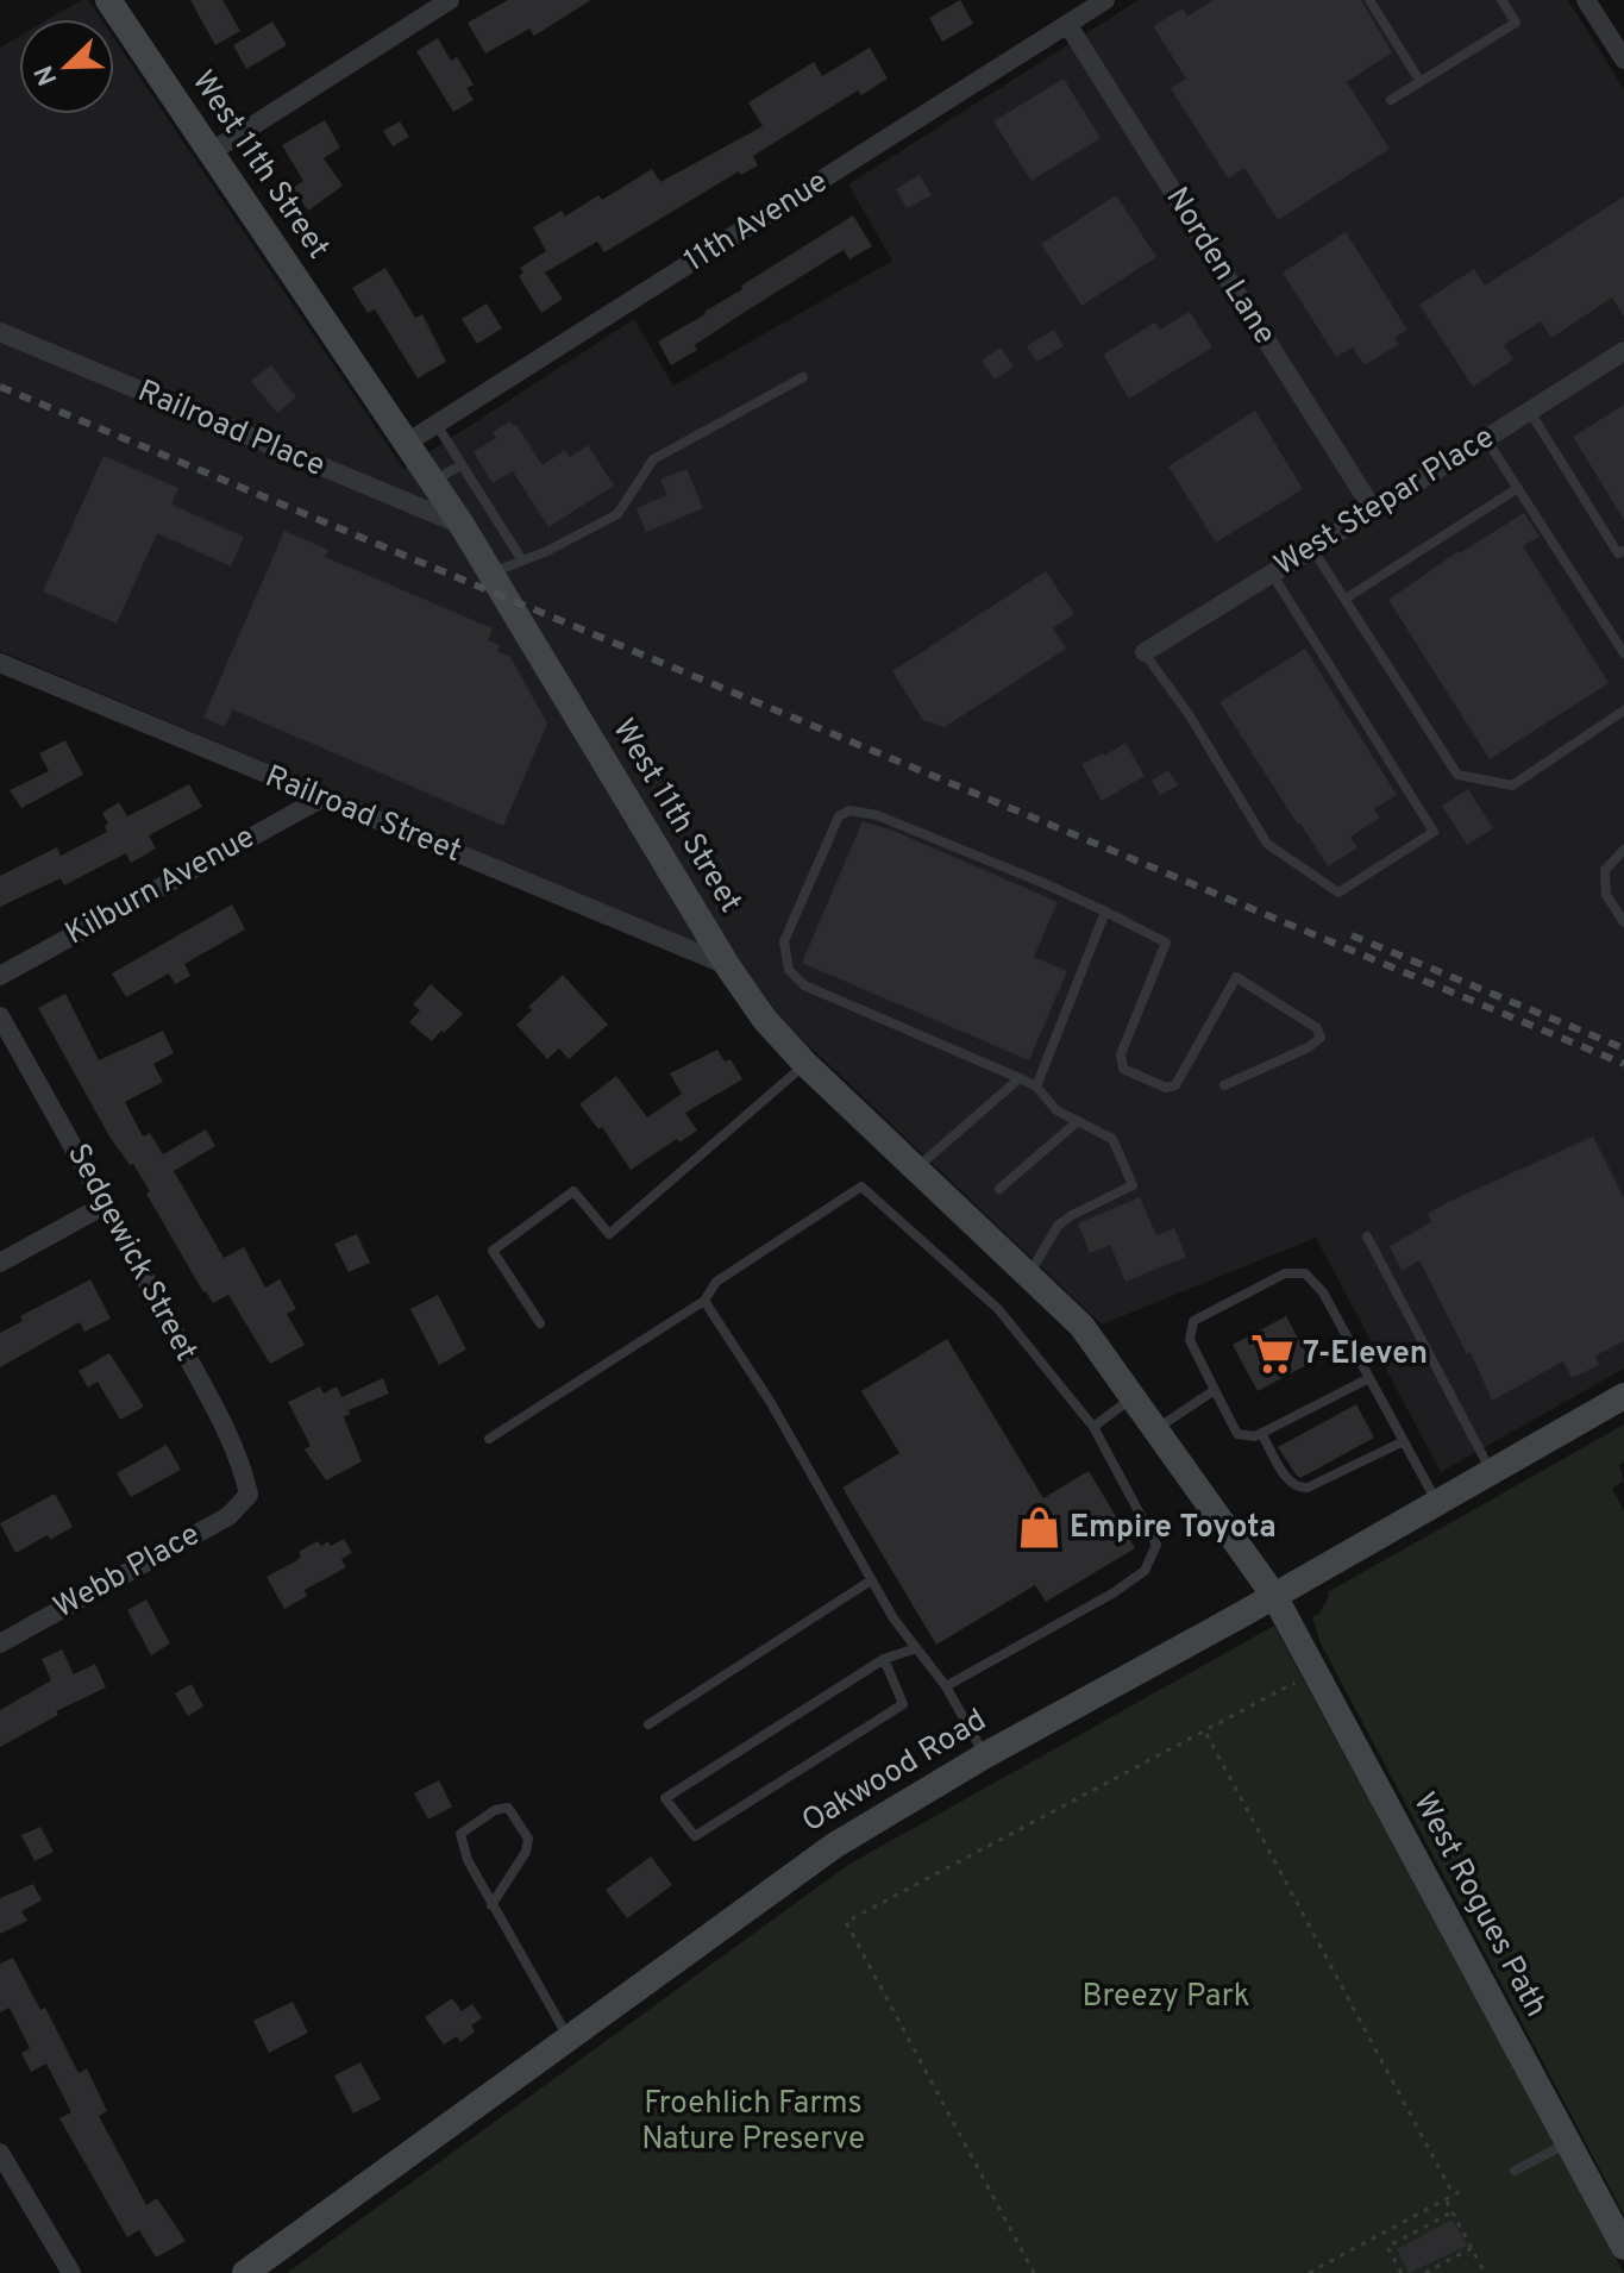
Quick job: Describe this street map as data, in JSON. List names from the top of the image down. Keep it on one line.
{"streets":{"street":["West 11th Street","11th Avenue","Norden Lane","Railroad Place","West Stepar Place","Railroad Street","Kilburn Avenue","Sedgewick Street","Webb Place","Oakwood Road","West Rogues Path"]},"crossings":[["West 11th Street","11th Avenue"],["West 11th Street","Railroad Place"],["West 11th Street","Railroad Street"],["West 11th Street","Oakwood Road"],["West 11th Street","West Rogues Path"],["11th Avenue","Norden Lane"],["Norden Lane","West Stepar Place"],["Railroad Street","Kilburn Avenue"],["Sedgewick Street","Webb Place"],["Oakwood Road","West Rogues Path"]],"parks":["Breezy Park","Froehlich Farms Nature Preserve"],"places":{"supermarket":["7-Eleven"],"shop":["Empire Toyota"]},"north":"bottom left"}
